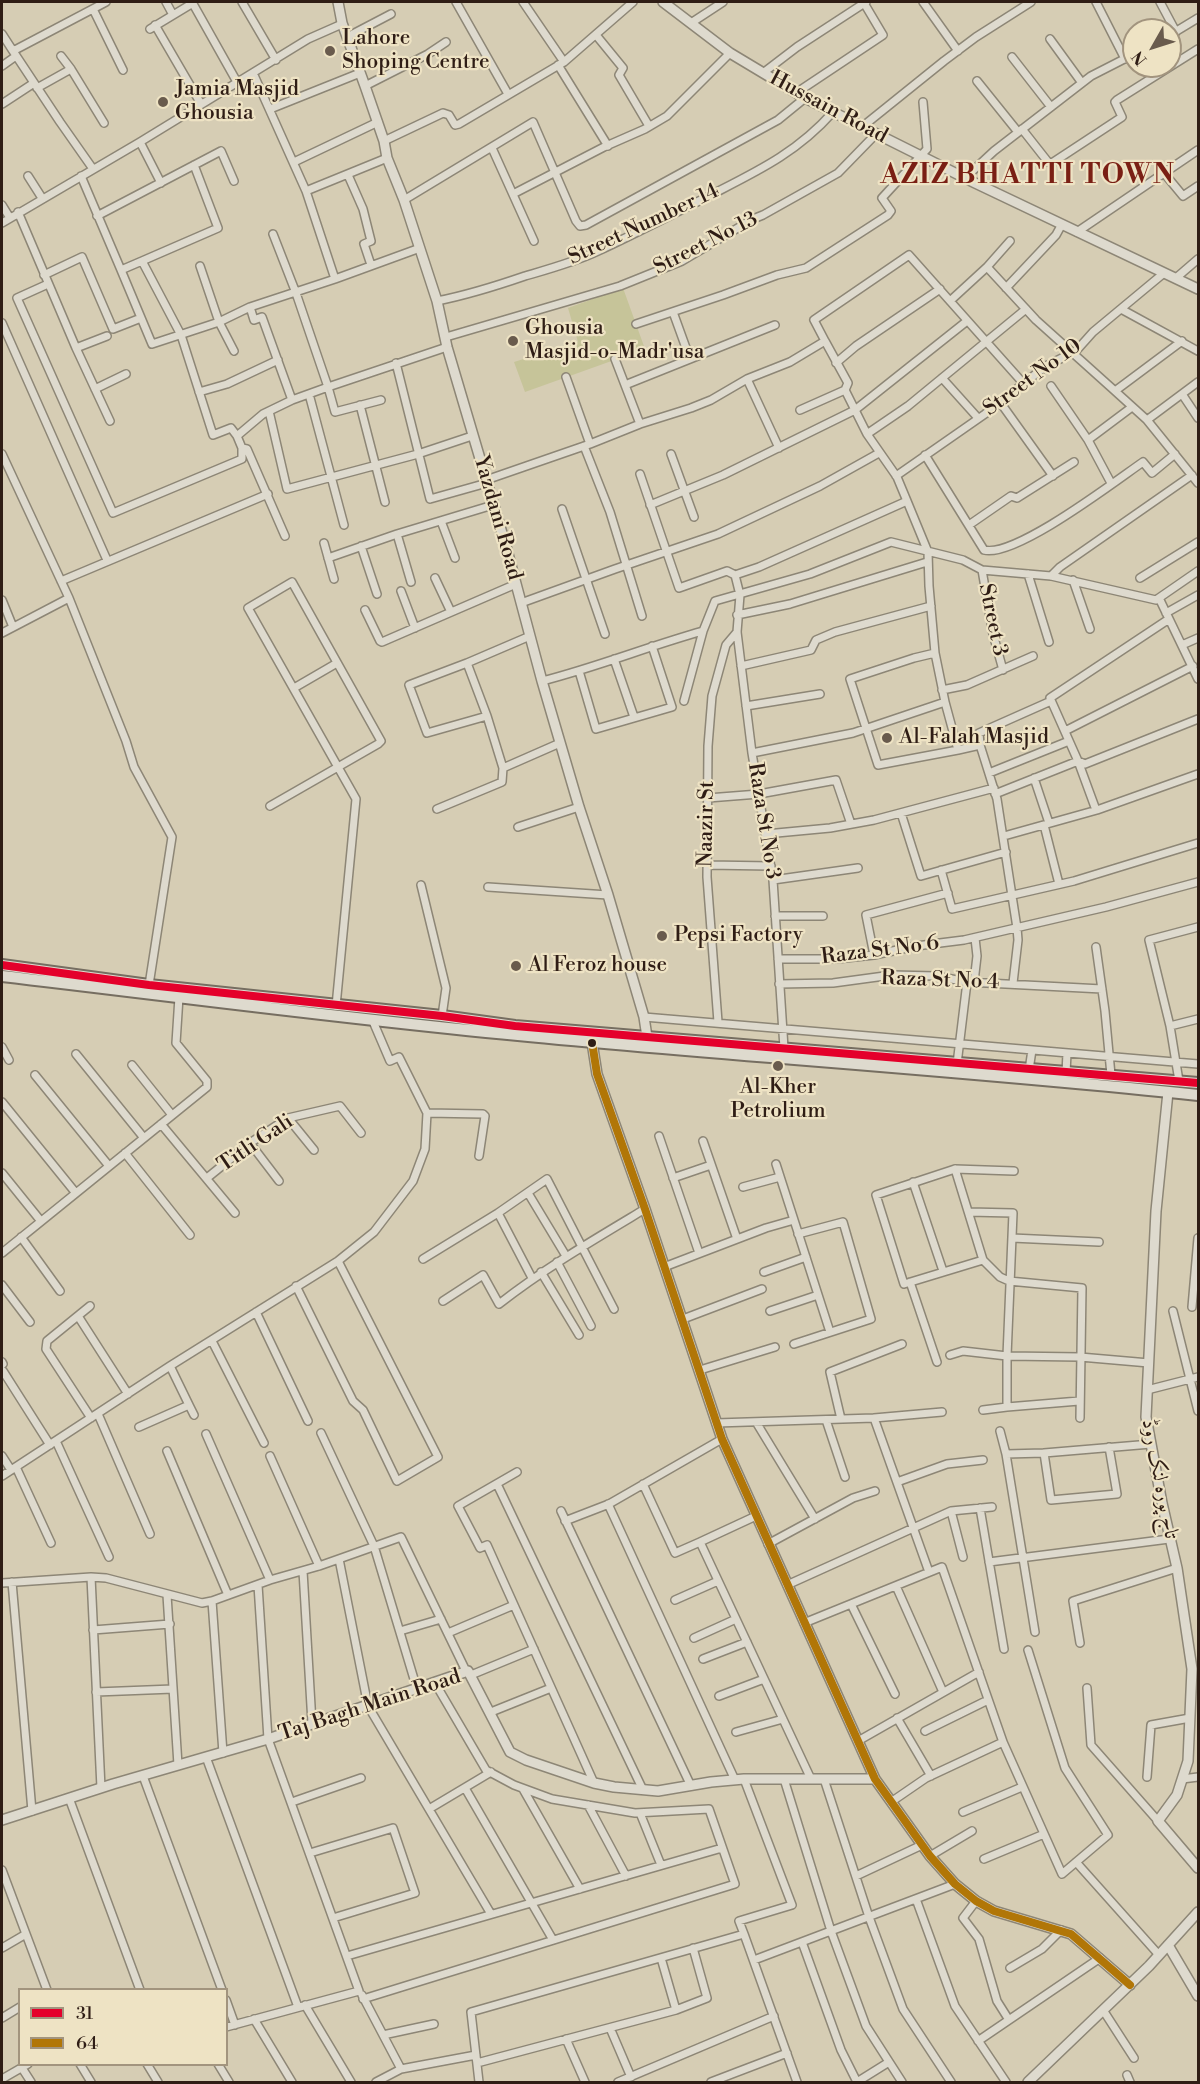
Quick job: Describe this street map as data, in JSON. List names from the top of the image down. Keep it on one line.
{"streets":{"street":["Hussain Road","Street Number 14","Street No 13","Street No 10","Yazdani Road","Street 3","Raza St No 3","Naazir St","Raza St No 6","Raza St No 4","Titli Gali","تاج پورہ لنک روڈ","Taj Bagh Main Road"]},"crossings":[["Hussain Road","Street Number 14"],["Hussain Road","Street No 13"],["Hussain Road","Street No 10"],["Street Number 14","Yazdani Road"],["Street No 13","Yazdani Road"],["Raza St No 3","Naazir St"],["Raza St No 3","Raza St No 6"],["Raza St No 3","Raza St No 4"]],"districts":["AZIZ BHATTI TOWN"],"places":["Lahore Shoping Centre","Jamia Masjid Ghousia","Ghousia Masjid-o-Madr'usa","Al-Falah Masjid","Pepsi Factory","Al Feroz house","Al-Kher Petrolium"],"lines":["transit line 31","transit line 64"],"legend":["31","64"],"north":"bottom left"}
